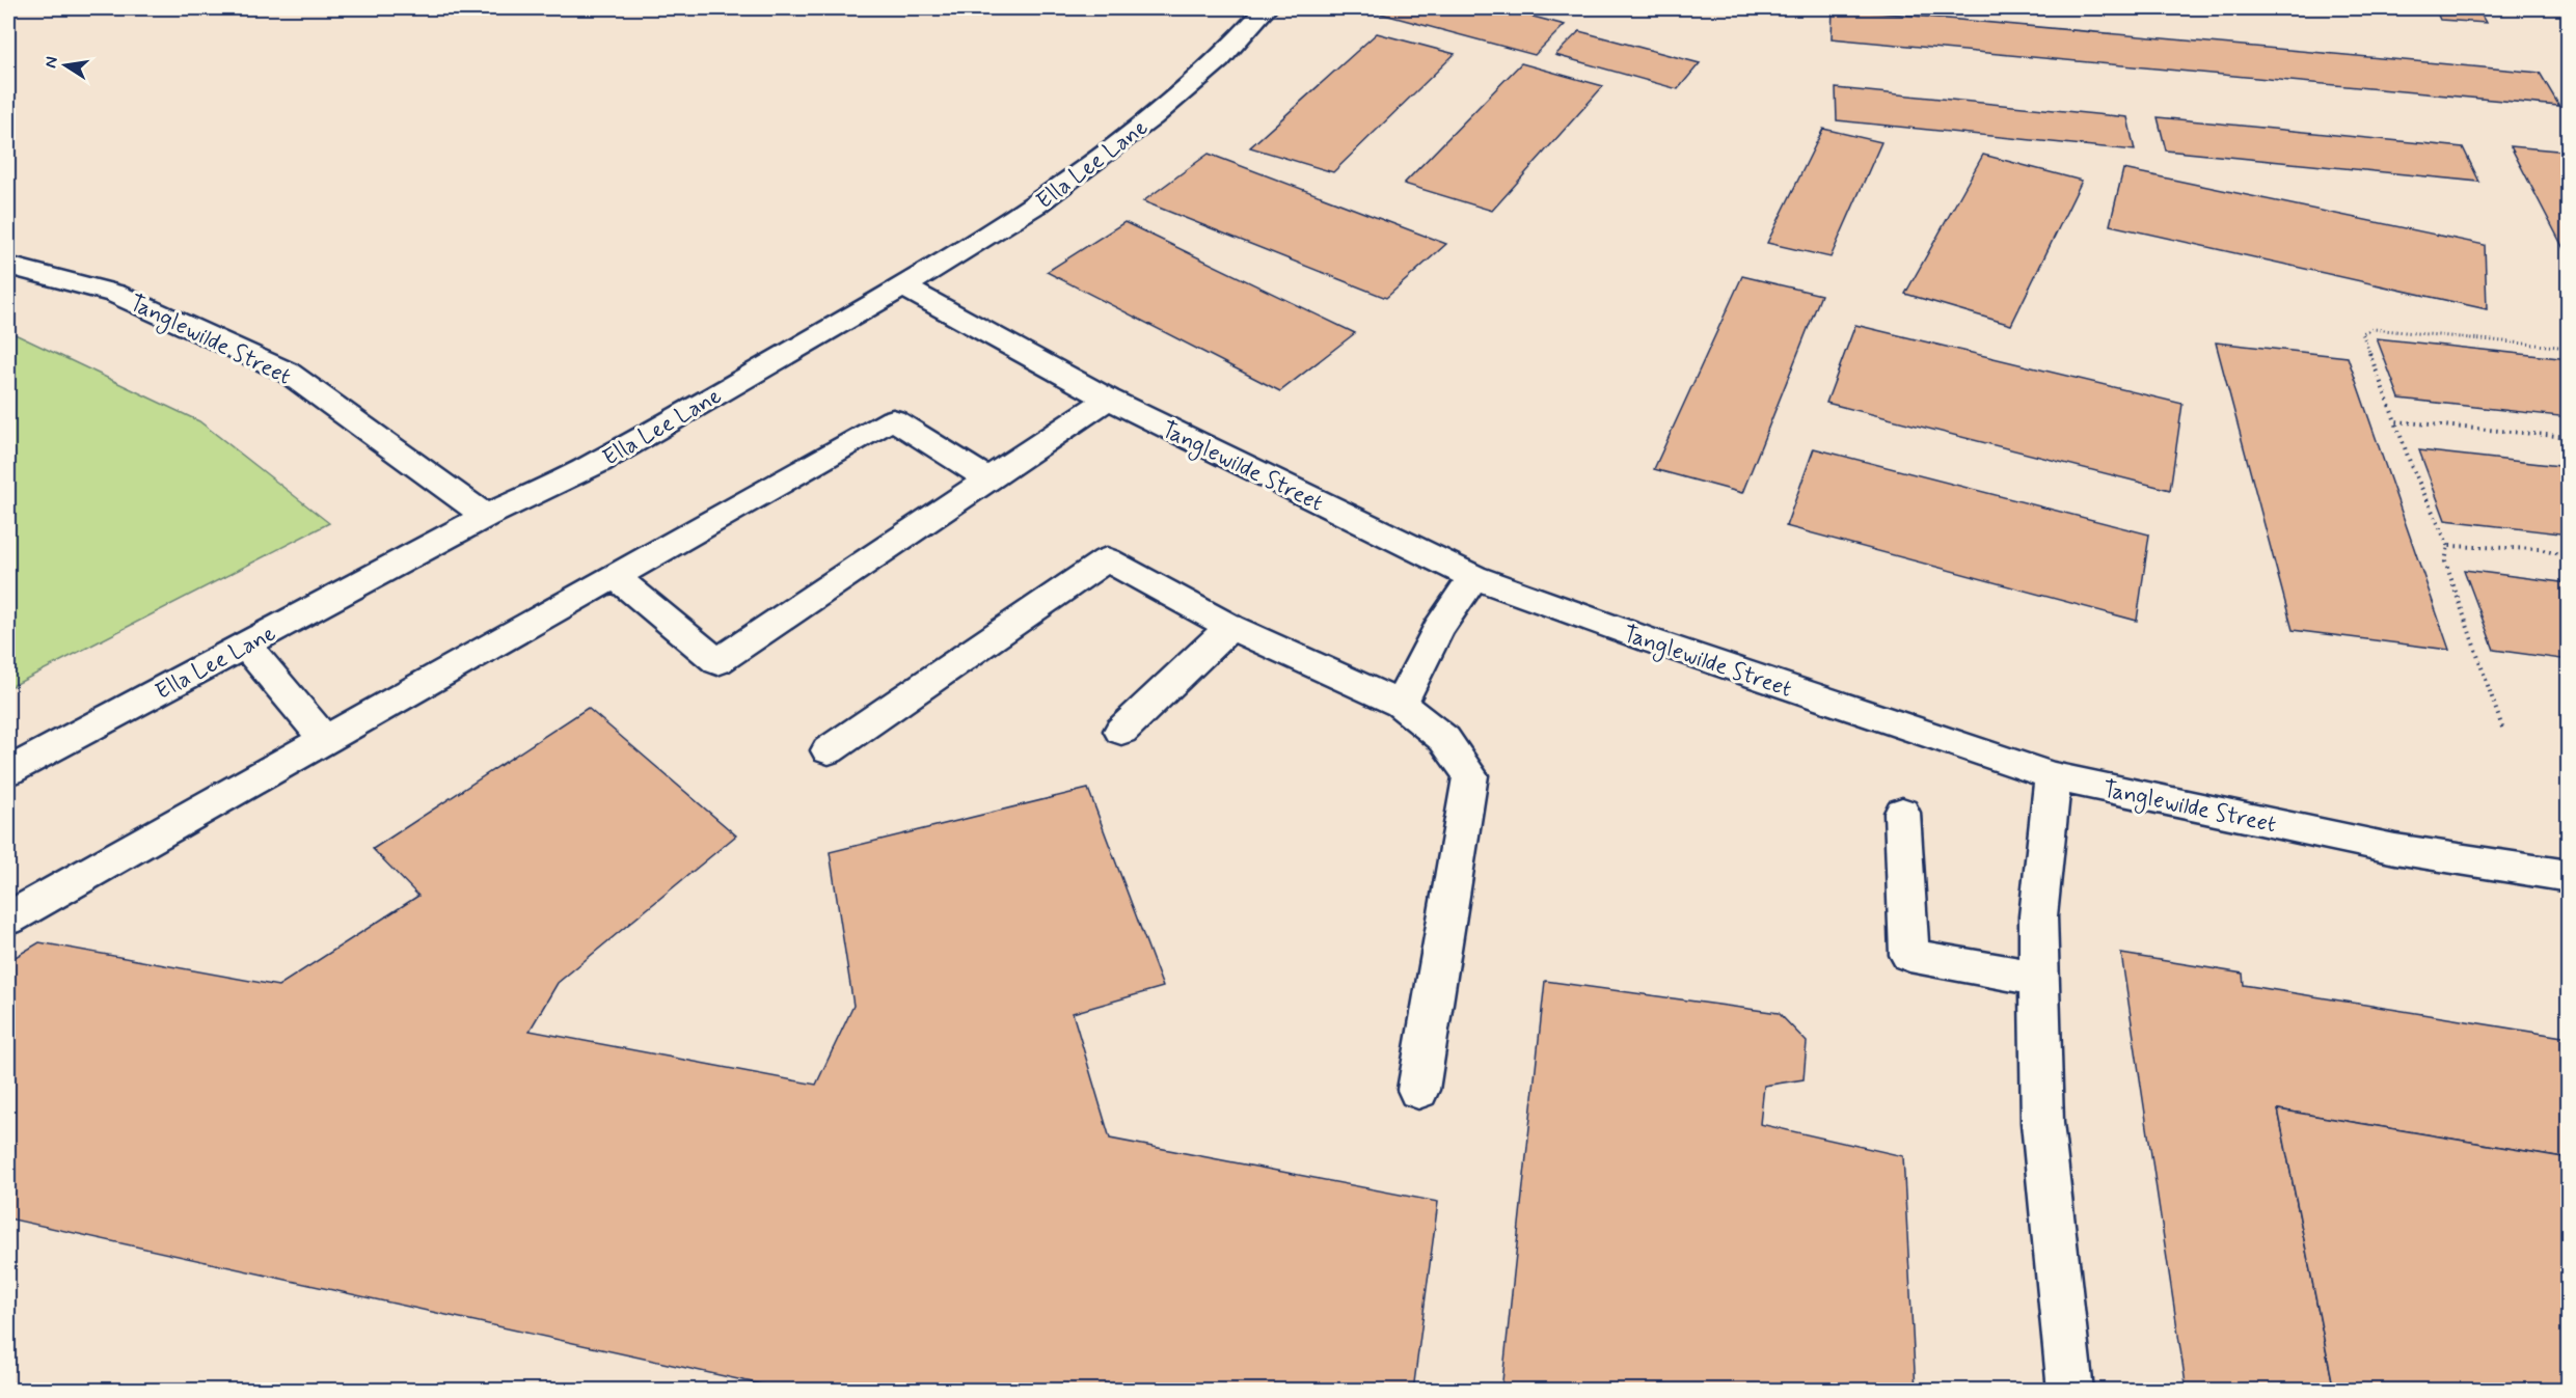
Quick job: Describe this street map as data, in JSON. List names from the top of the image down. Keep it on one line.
{"streets":{"street":["Ella Lee Lane","Tanglewilde Street"]},"crossings":[["Ella Lee Lane","Tanglewilde Street"]],"north":"left"}
